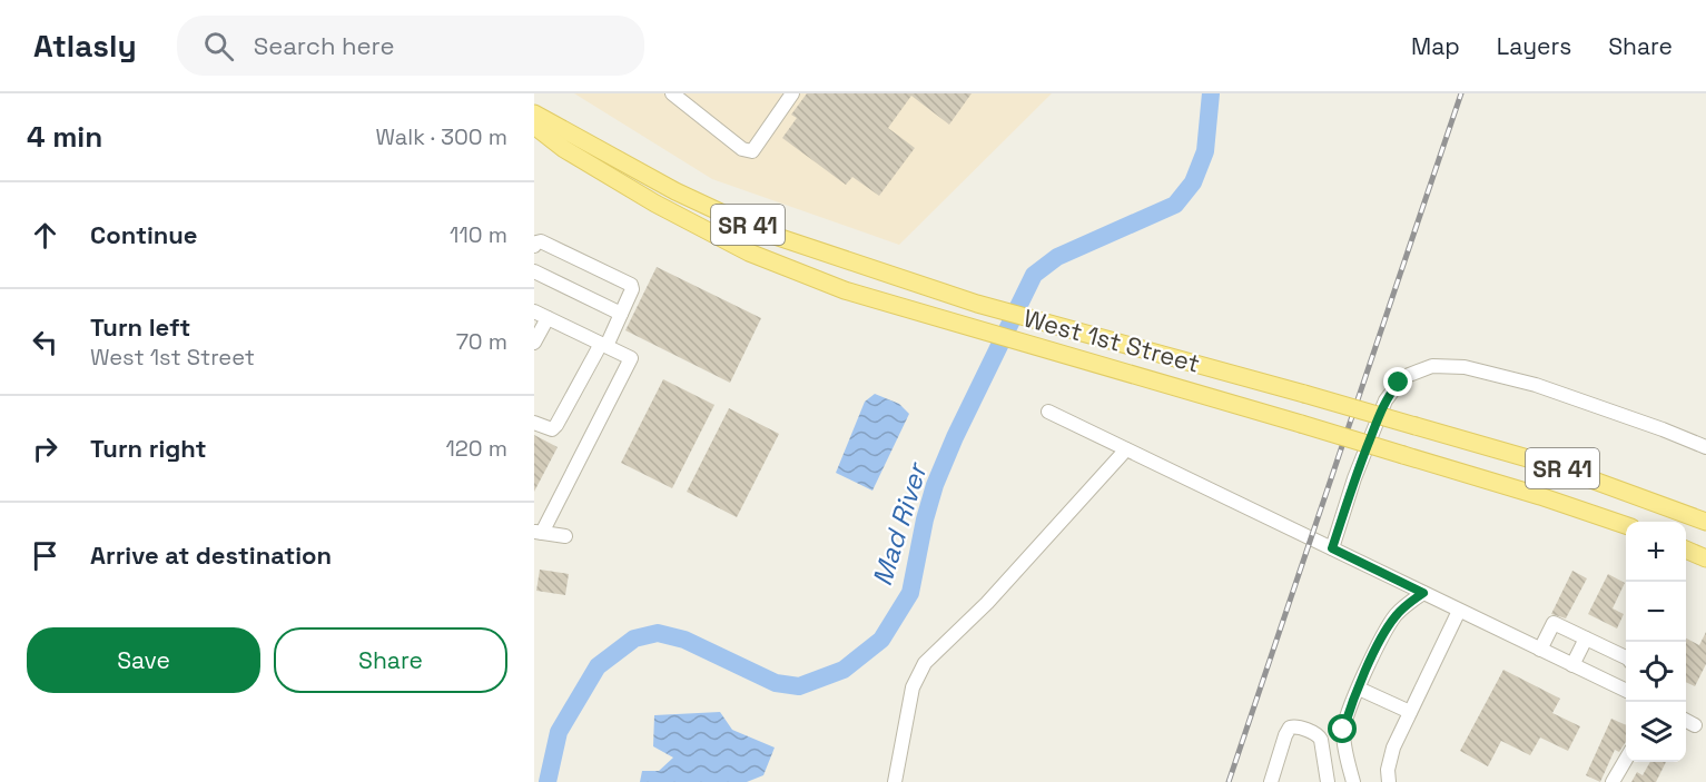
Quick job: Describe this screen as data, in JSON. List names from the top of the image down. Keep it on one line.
{"streets":{"main road":["SR 41","West 1st Street"]},"water":["Mad River"],"page":{"header":"Atlasly","search":"Search here","nav":["Map","Layers","Share"],"heading":["4 min","Walk · 300 m"],"list":[["Continue","110 m"],["Turn left","West 1st Street","70 m"],["Turn right","120 m"],"Arrive at destination"],"map_buttons":["+","−"],"buttons":["Save","Share"]}}
